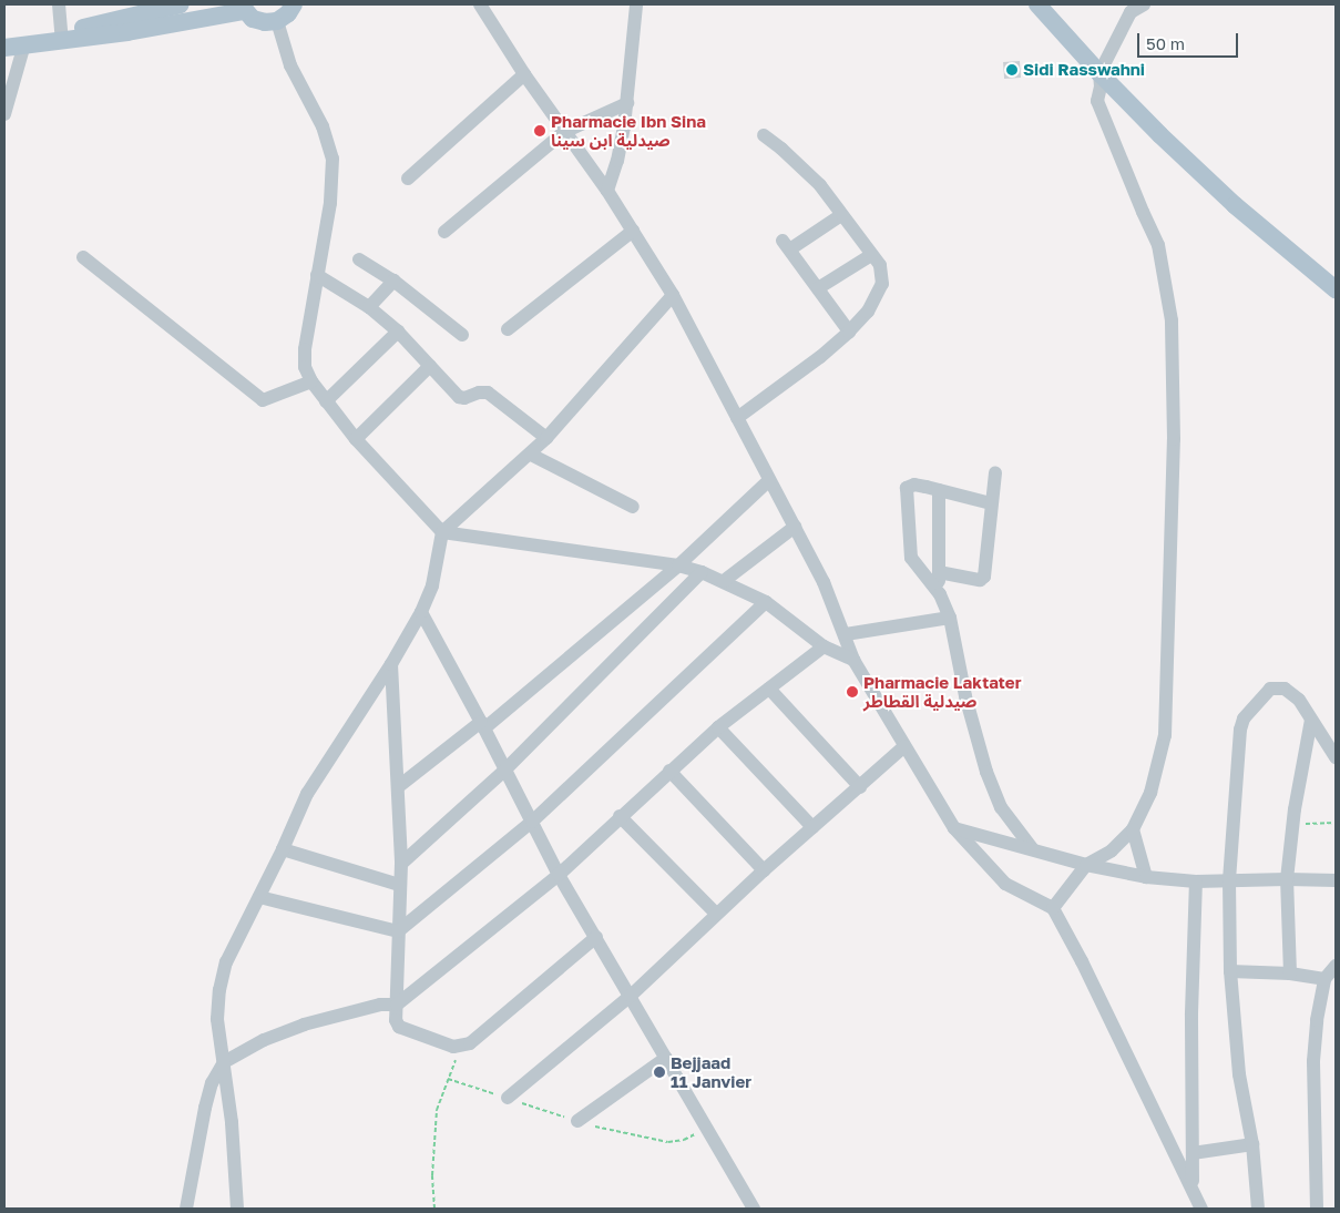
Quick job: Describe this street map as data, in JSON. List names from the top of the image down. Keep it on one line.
{"places":["Sidi Rasswahni","Pharmacie Ibn Sina صيدلية ابن سينا","Pharmacie Laktater صيدلية القطاطر","Bejjaad 11 Janvier"],"scale_bar":"50 m"}
